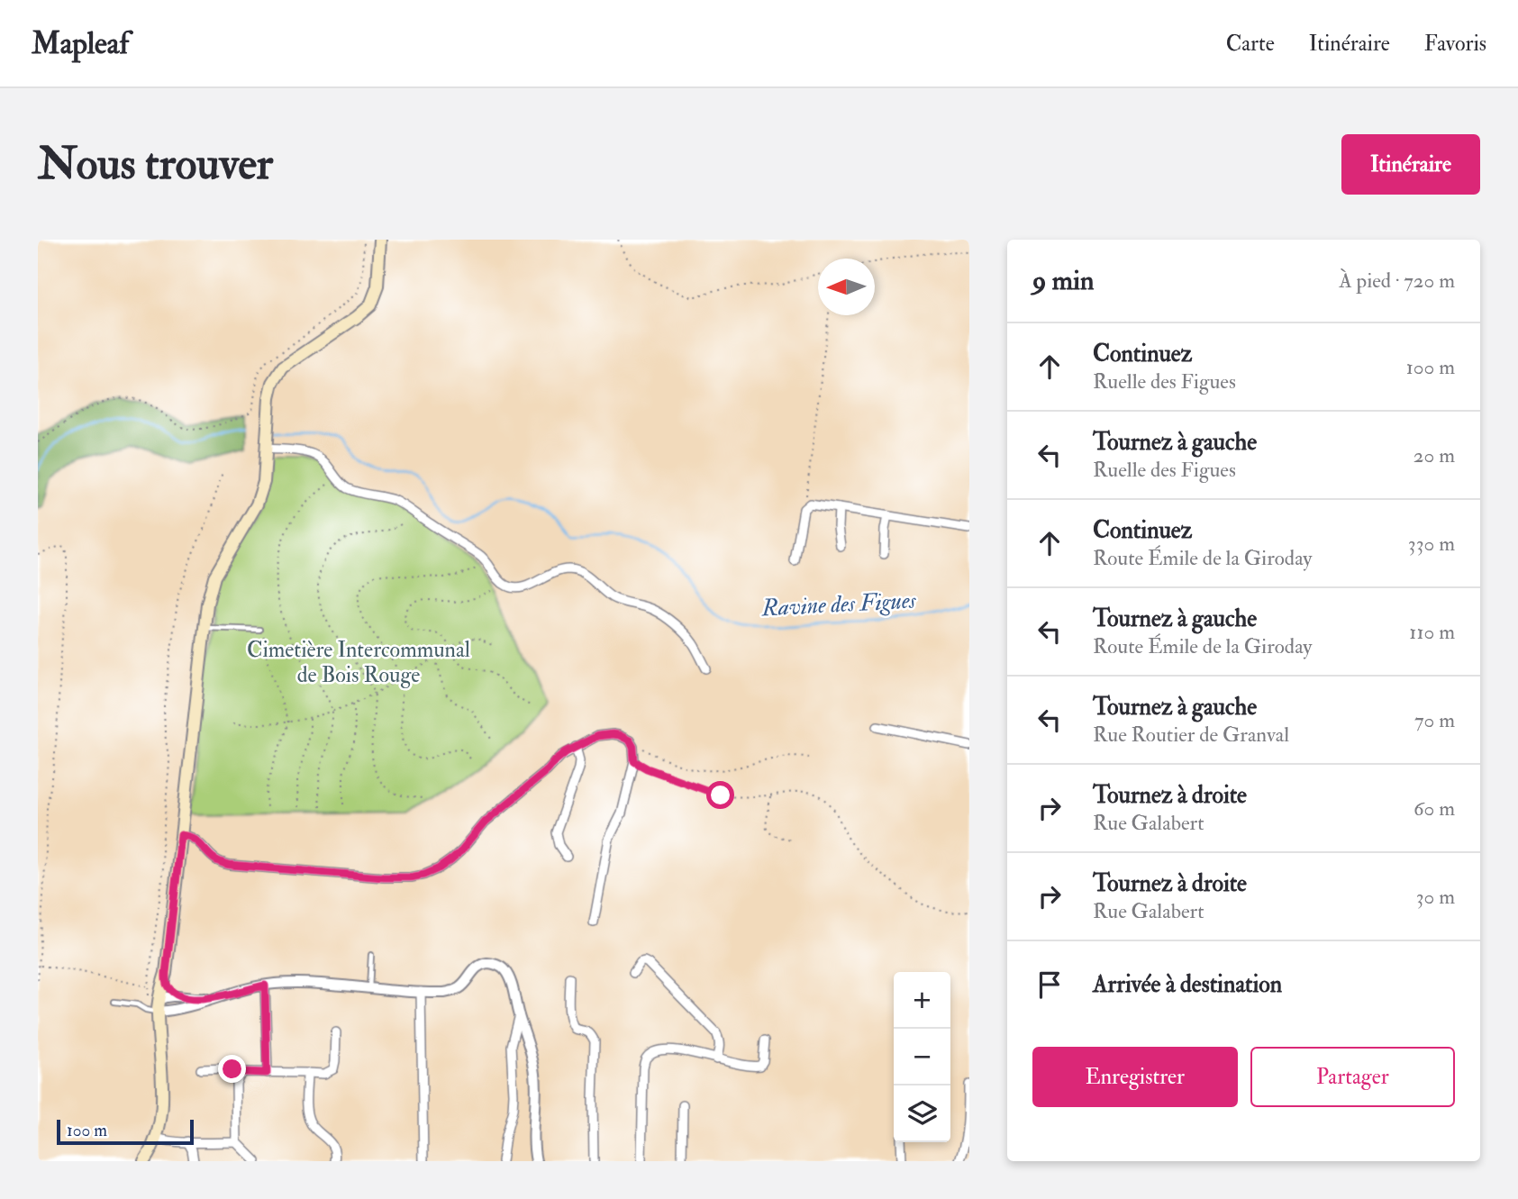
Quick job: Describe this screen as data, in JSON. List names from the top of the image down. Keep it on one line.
{"water":["Ravine des Figues"],"parks":["Cimetière Intercommunal de Bois Rouge"],"scale_bar":"100 m","north":"left","page":{"header":"Mapleaf","nav":["Carte","Itinéraire","Favoris"],"buttons":["Itinéraire",["Enregistrer","Partager"]],"title":"Nous trouver","heading":["9 min","À pied · 720 m"],"list":[["Continuez","Ruelle des Figues","100 m"],["Tournez à gauche","Ruelle des Figues","20 m"],["Continuez","Route Émile de la Giroday","330 m"],["Tournez à gauche","Route Émile de la Giroday","110 m"],["Tournez à gauche","Rue Routier de Granval","70 m"],["Tournez à droite","Rue Galabert","60 m"],["Tournez à droite","Rue Galabert","30 m"],"Arrivée à destination"],"map_buttons":["+","−"],"scale":"100 m"}}
